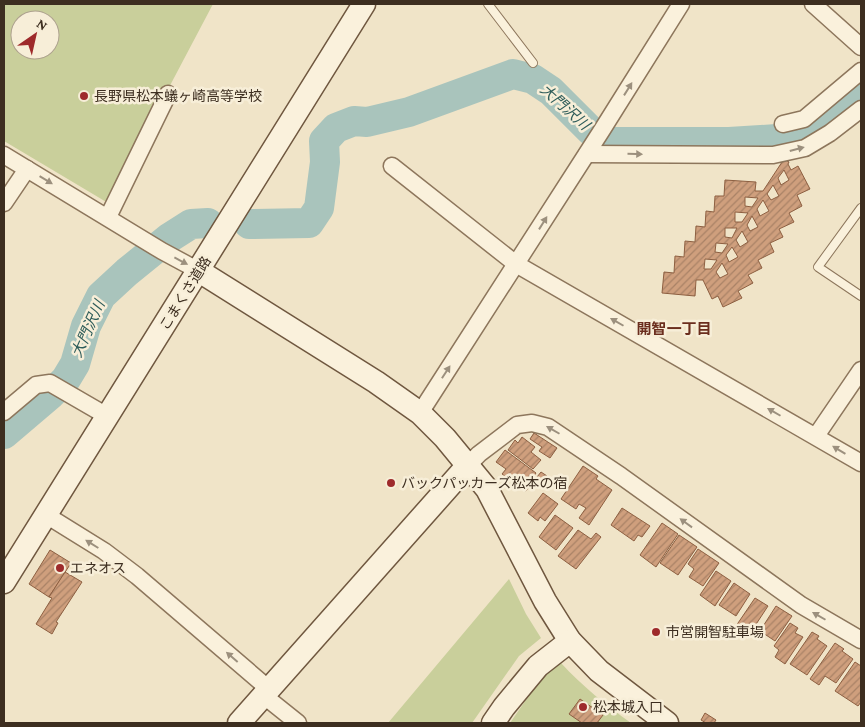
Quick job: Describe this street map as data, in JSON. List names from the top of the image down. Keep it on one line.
{"streets":{"street":["こまくさ道路"]},"districts":["開智一丁目"],"water":["大門沢川"],"places":["長野県松本蟻ヶ崎高等学校","バックパッカーズ松本の宿","エネオス","市営開智駐車場","松本城入口"],"north":"top right"}
